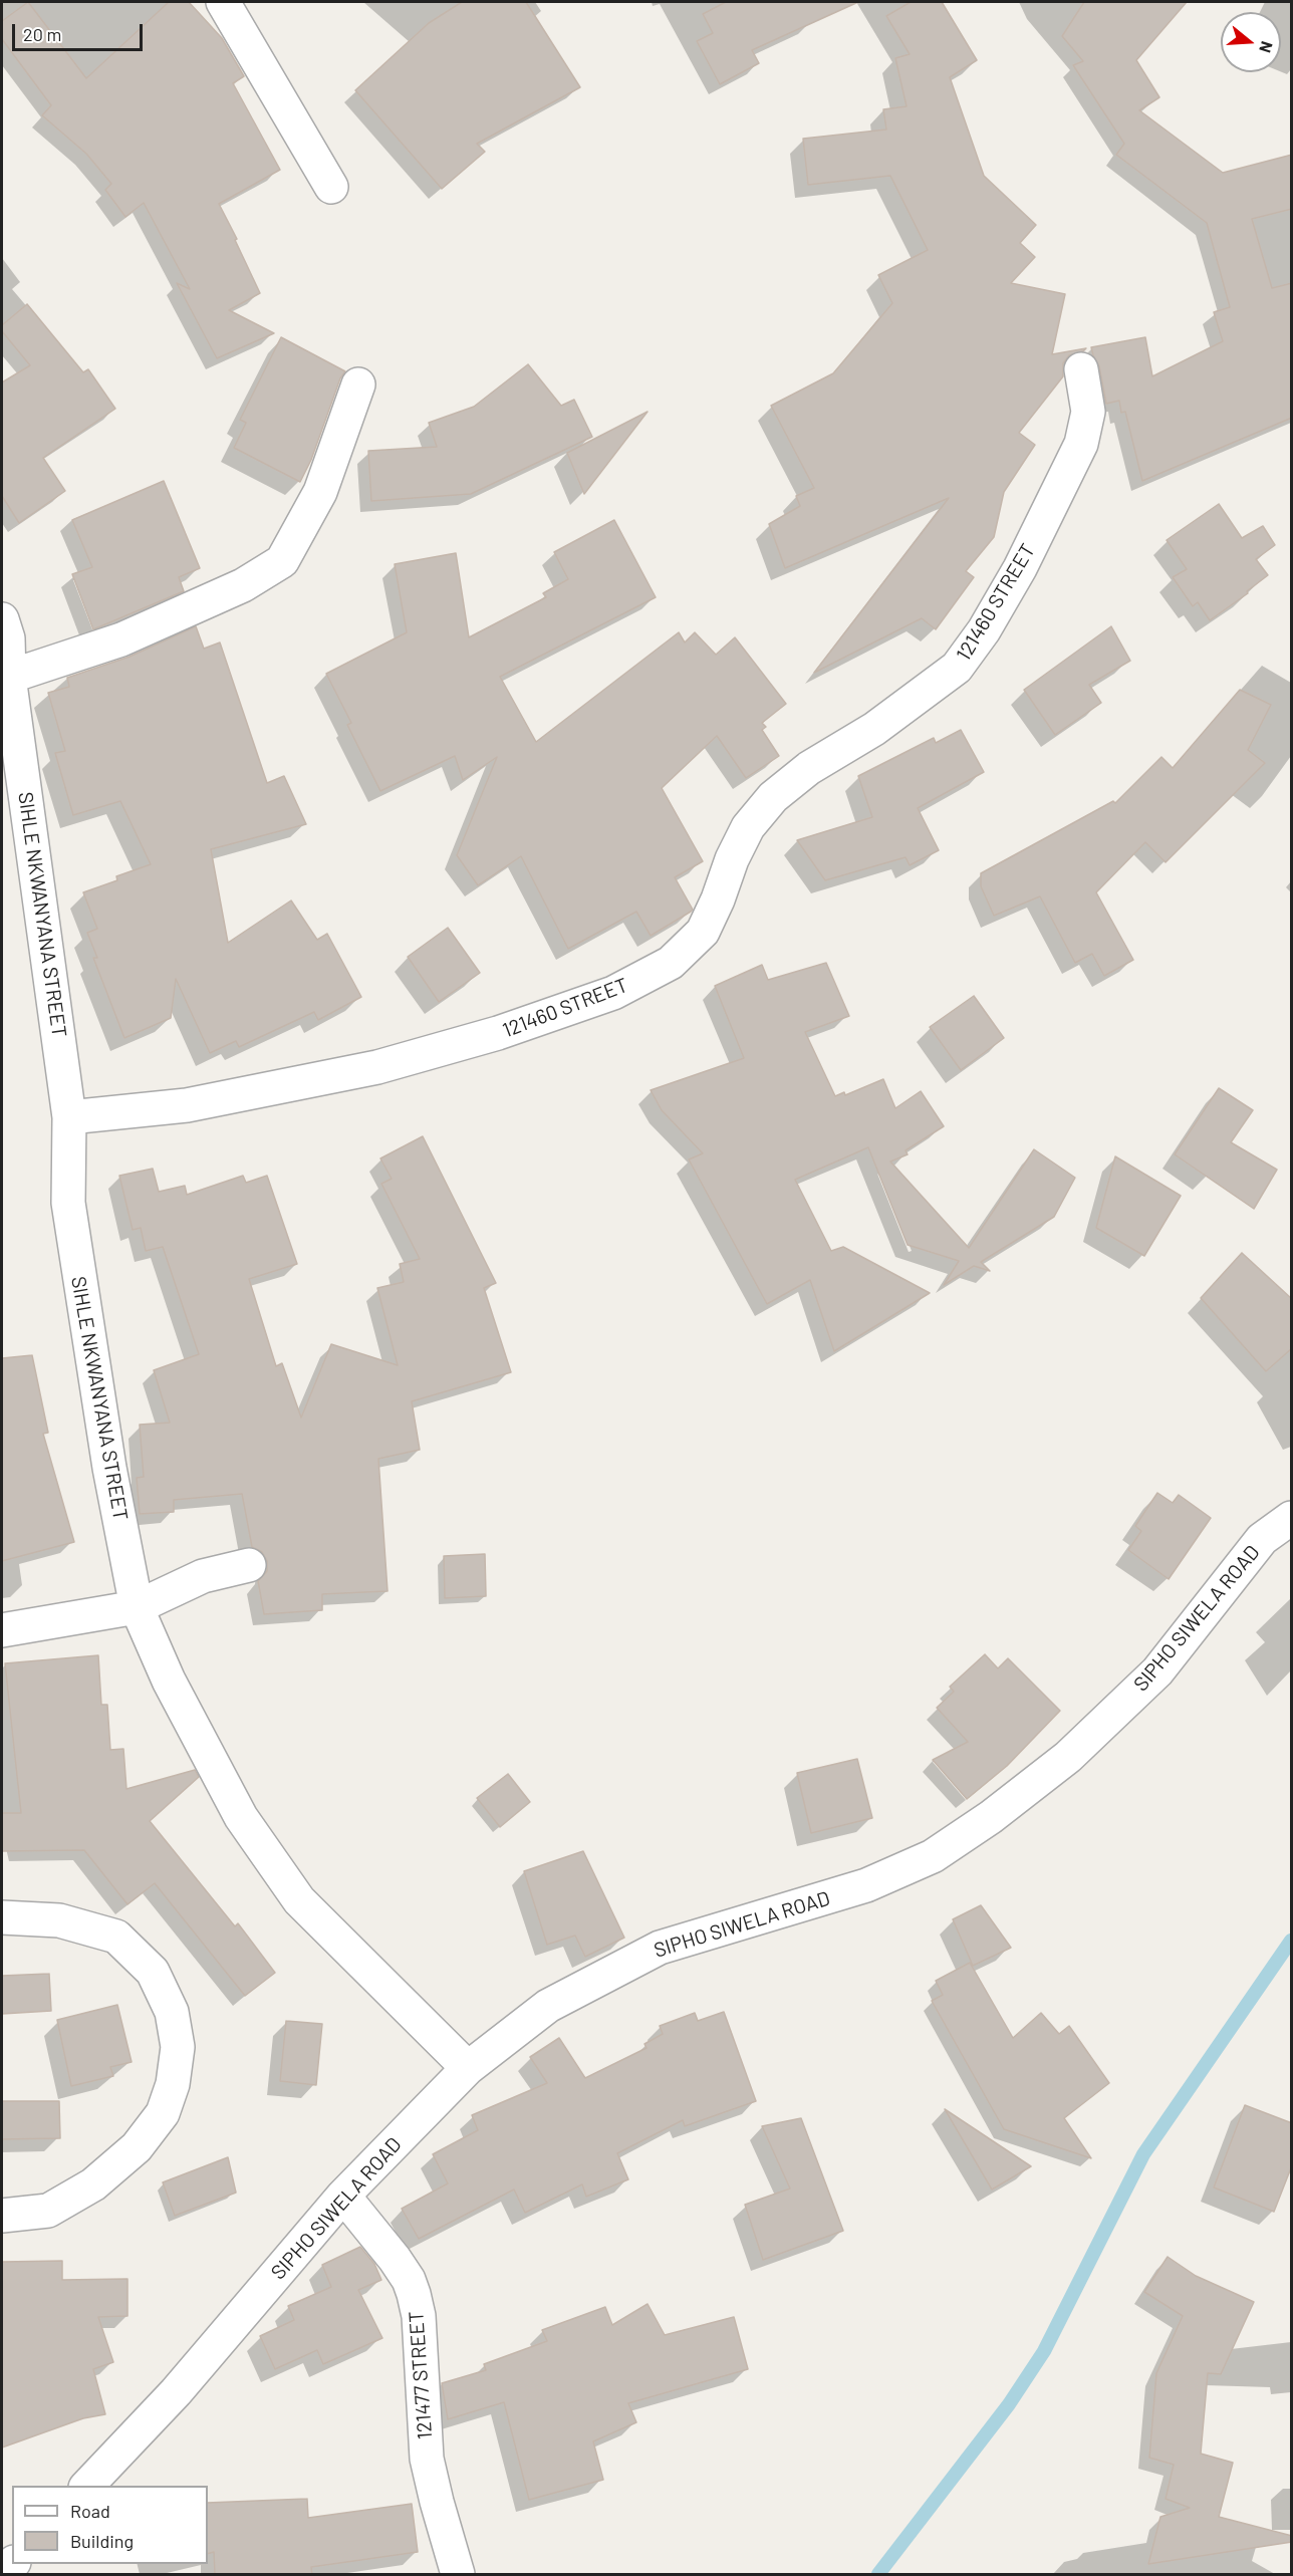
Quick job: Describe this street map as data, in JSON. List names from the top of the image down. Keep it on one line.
{"streets":{"street":["121460 STREET","SIHLE NKWANYANA STREET","SIPHO SIWELA ROAD","121477 STREET"]},"crossings":[["121460 STREET","SIHLE NKWANYANA STREET"],["SIHLE NKWANYANA STREET","SIPHO SIWELA ROAD"],["SIPHO SIWELA ROAD","121477 STREET"]],"legend":["Road","Building"],"scale_bar":"20 m","north":"right"}
